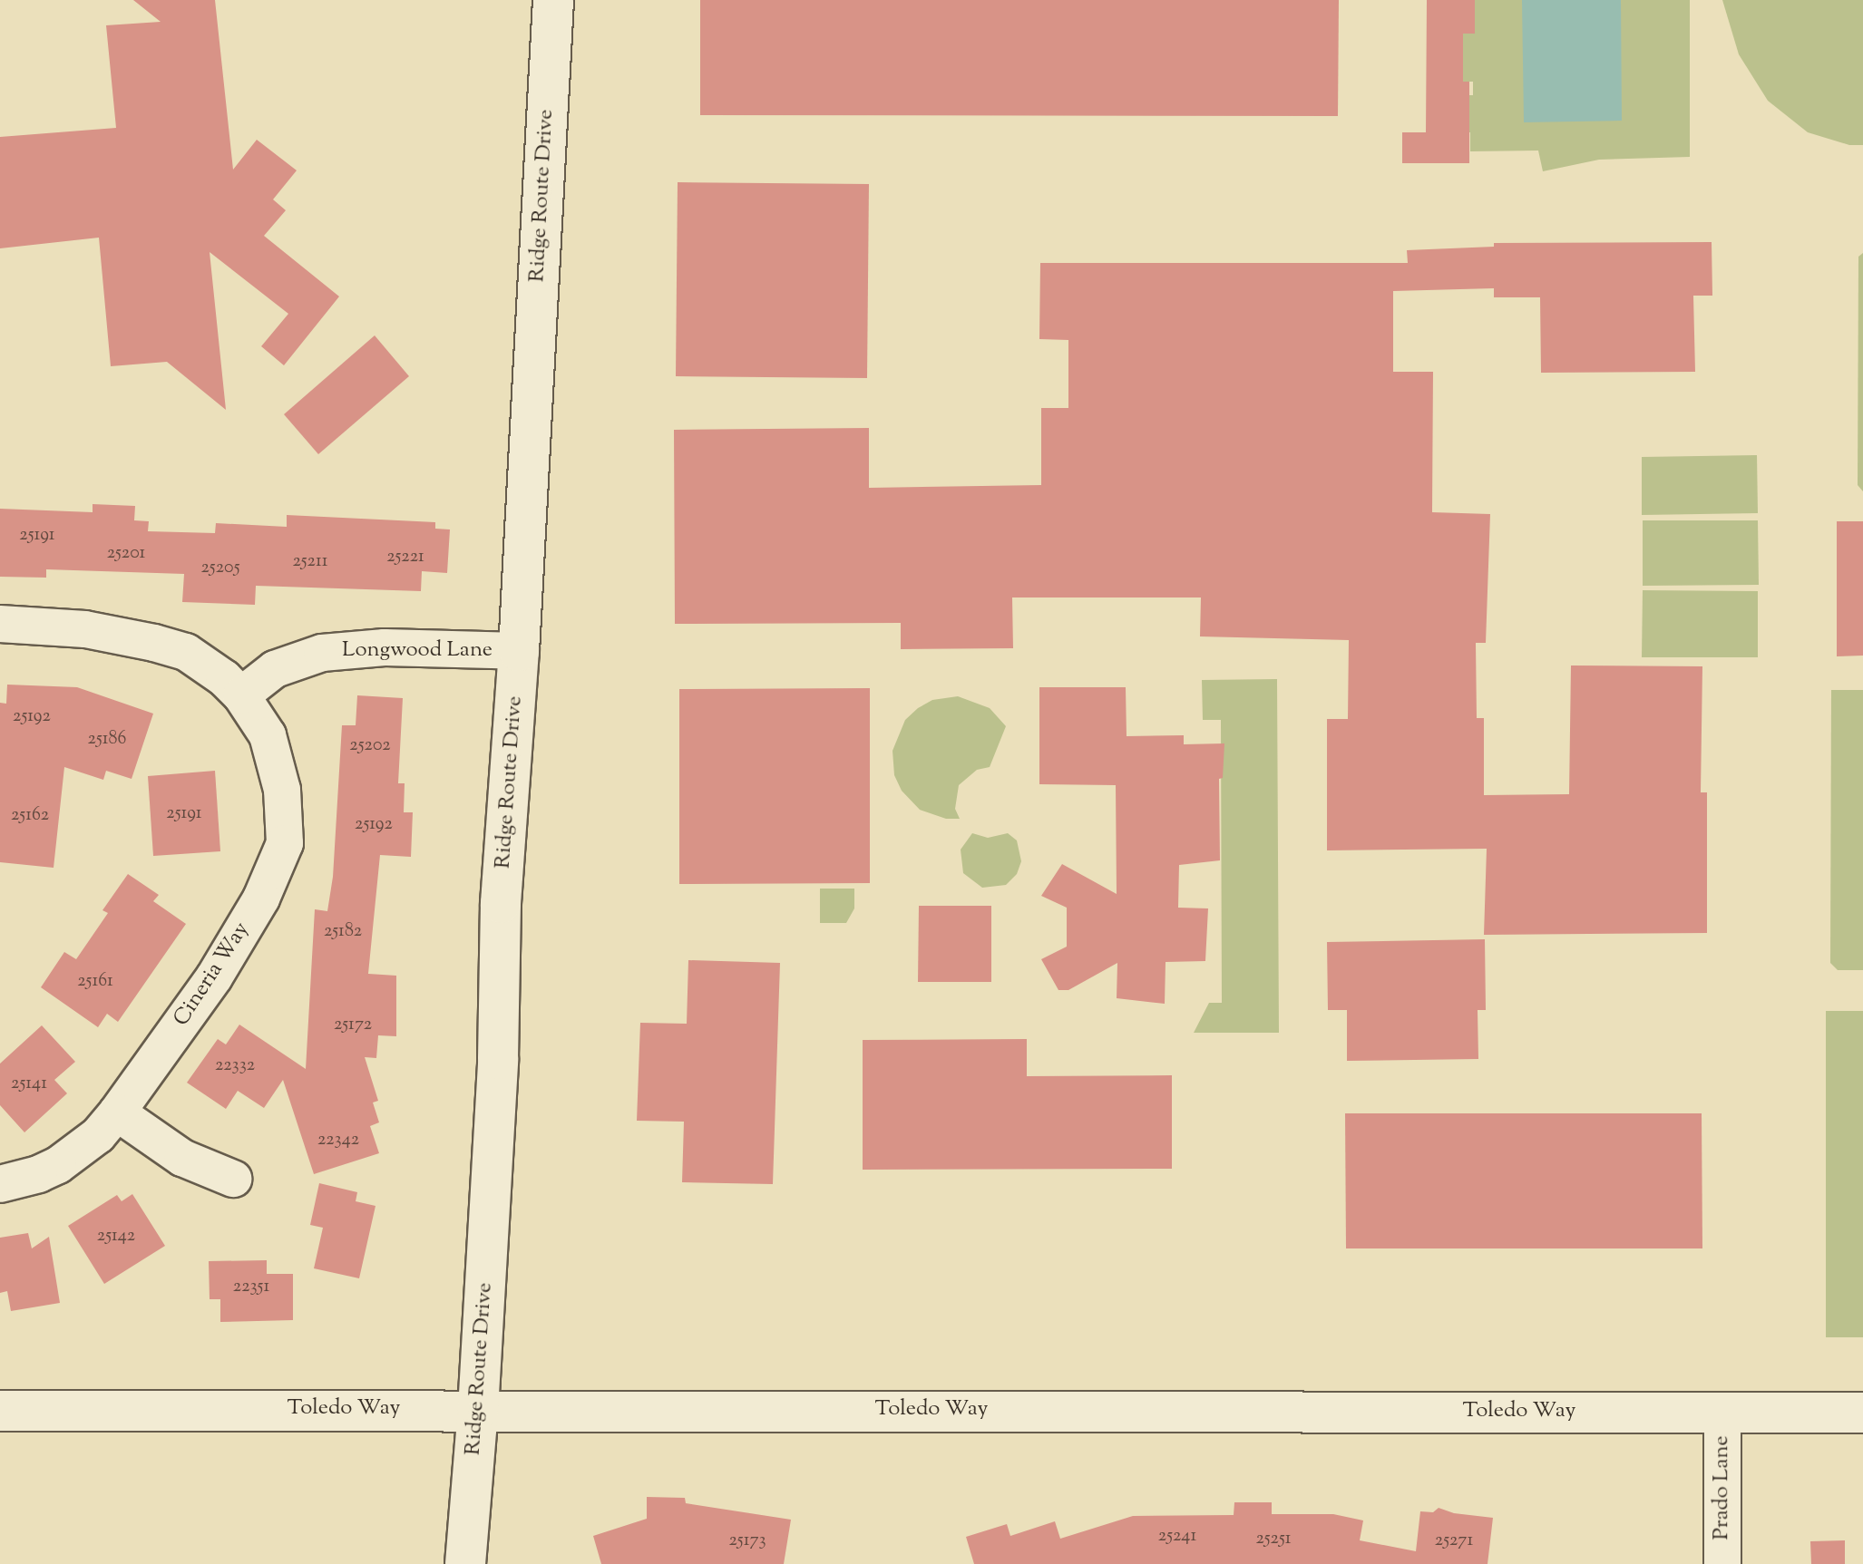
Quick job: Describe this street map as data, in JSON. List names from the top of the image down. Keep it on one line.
{"streets":{"main road":["Ridge Route Drive","Toledo Way"],"street":["Longwood Lane","Cineria Way","Prado Lane"]},"crossings":[["Ridge Route Drive","Longwood Lane"],["Ridge Route Drive","Toledo Way"],["Longwood Lane","Cineria Way"],["Toledo Way","Prado Lane"]],"house_numbers":["25191","25201","25221","25211","25205","25192","25186","25202","25191","25162","25192","25182","25161","25172","22332","25141","22342","25142","22351","25241","25251","25173","25271"]}
